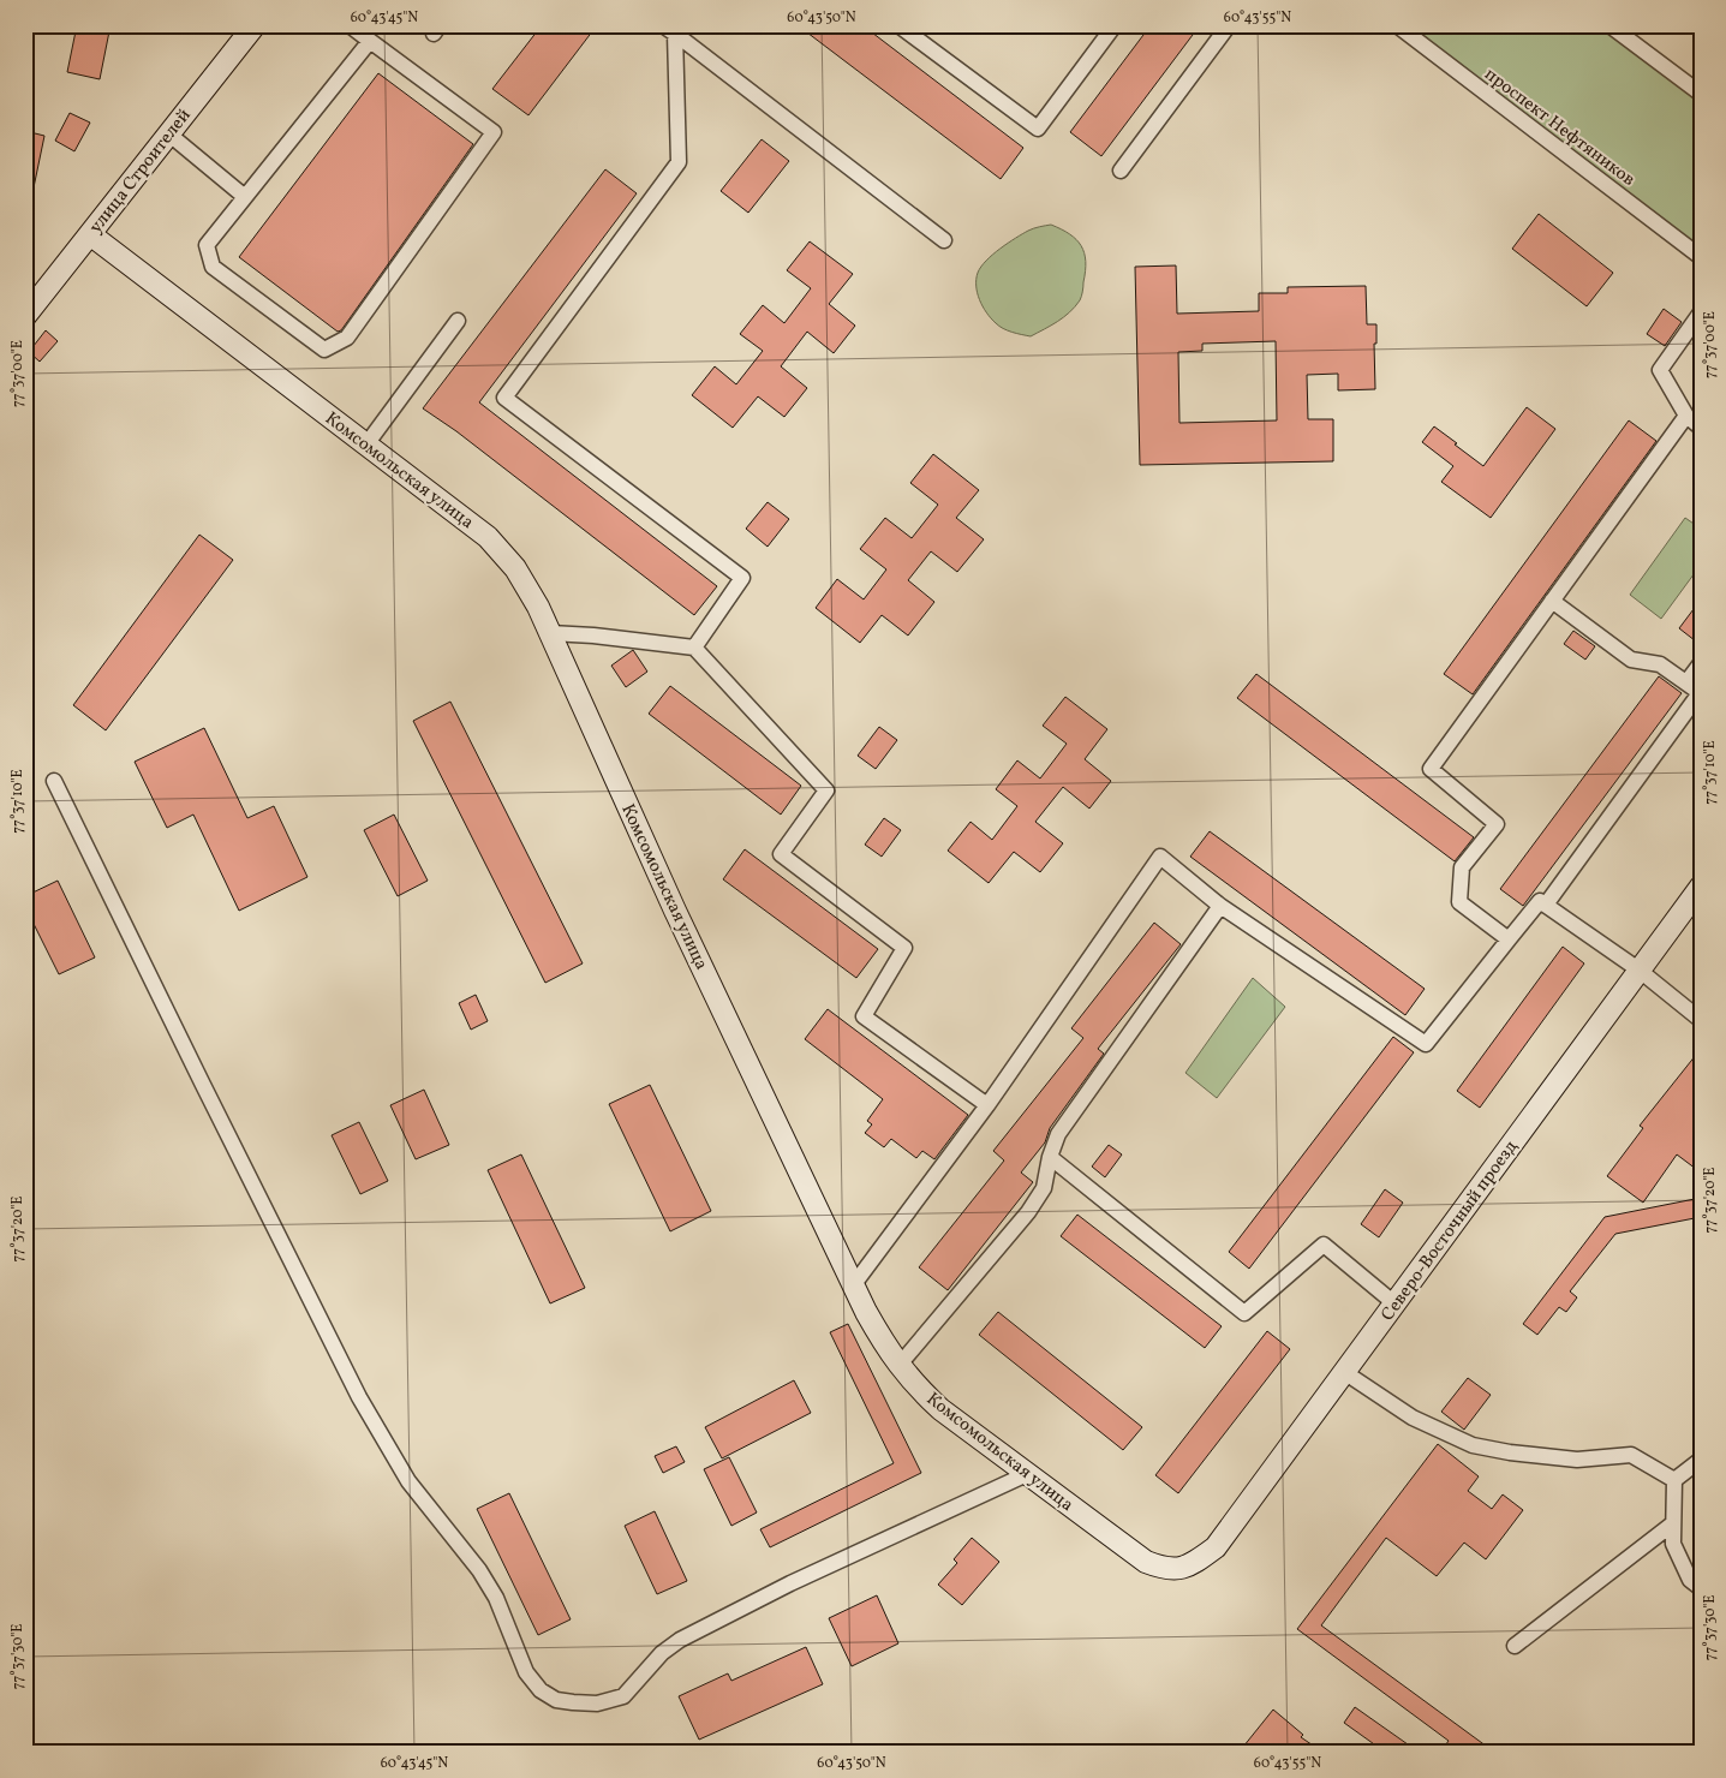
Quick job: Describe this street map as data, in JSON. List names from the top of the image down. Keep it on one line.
{"streets":{"street":["проспект Нефтяников","улица Строителей","Комсомольская улица","Северо-Восточный проезд"]},"crossings":[["улица Строителей","Комсомольская улица"],["Комсомольская улица","Северо-Восточный проезд"]],"coordinates":["60°43'45\"N","60°43'50\"N","60°43'55\"N","77°37'00\"E","77°37'10\"E","77°37'20\"E","77°37'30\"E"]}
